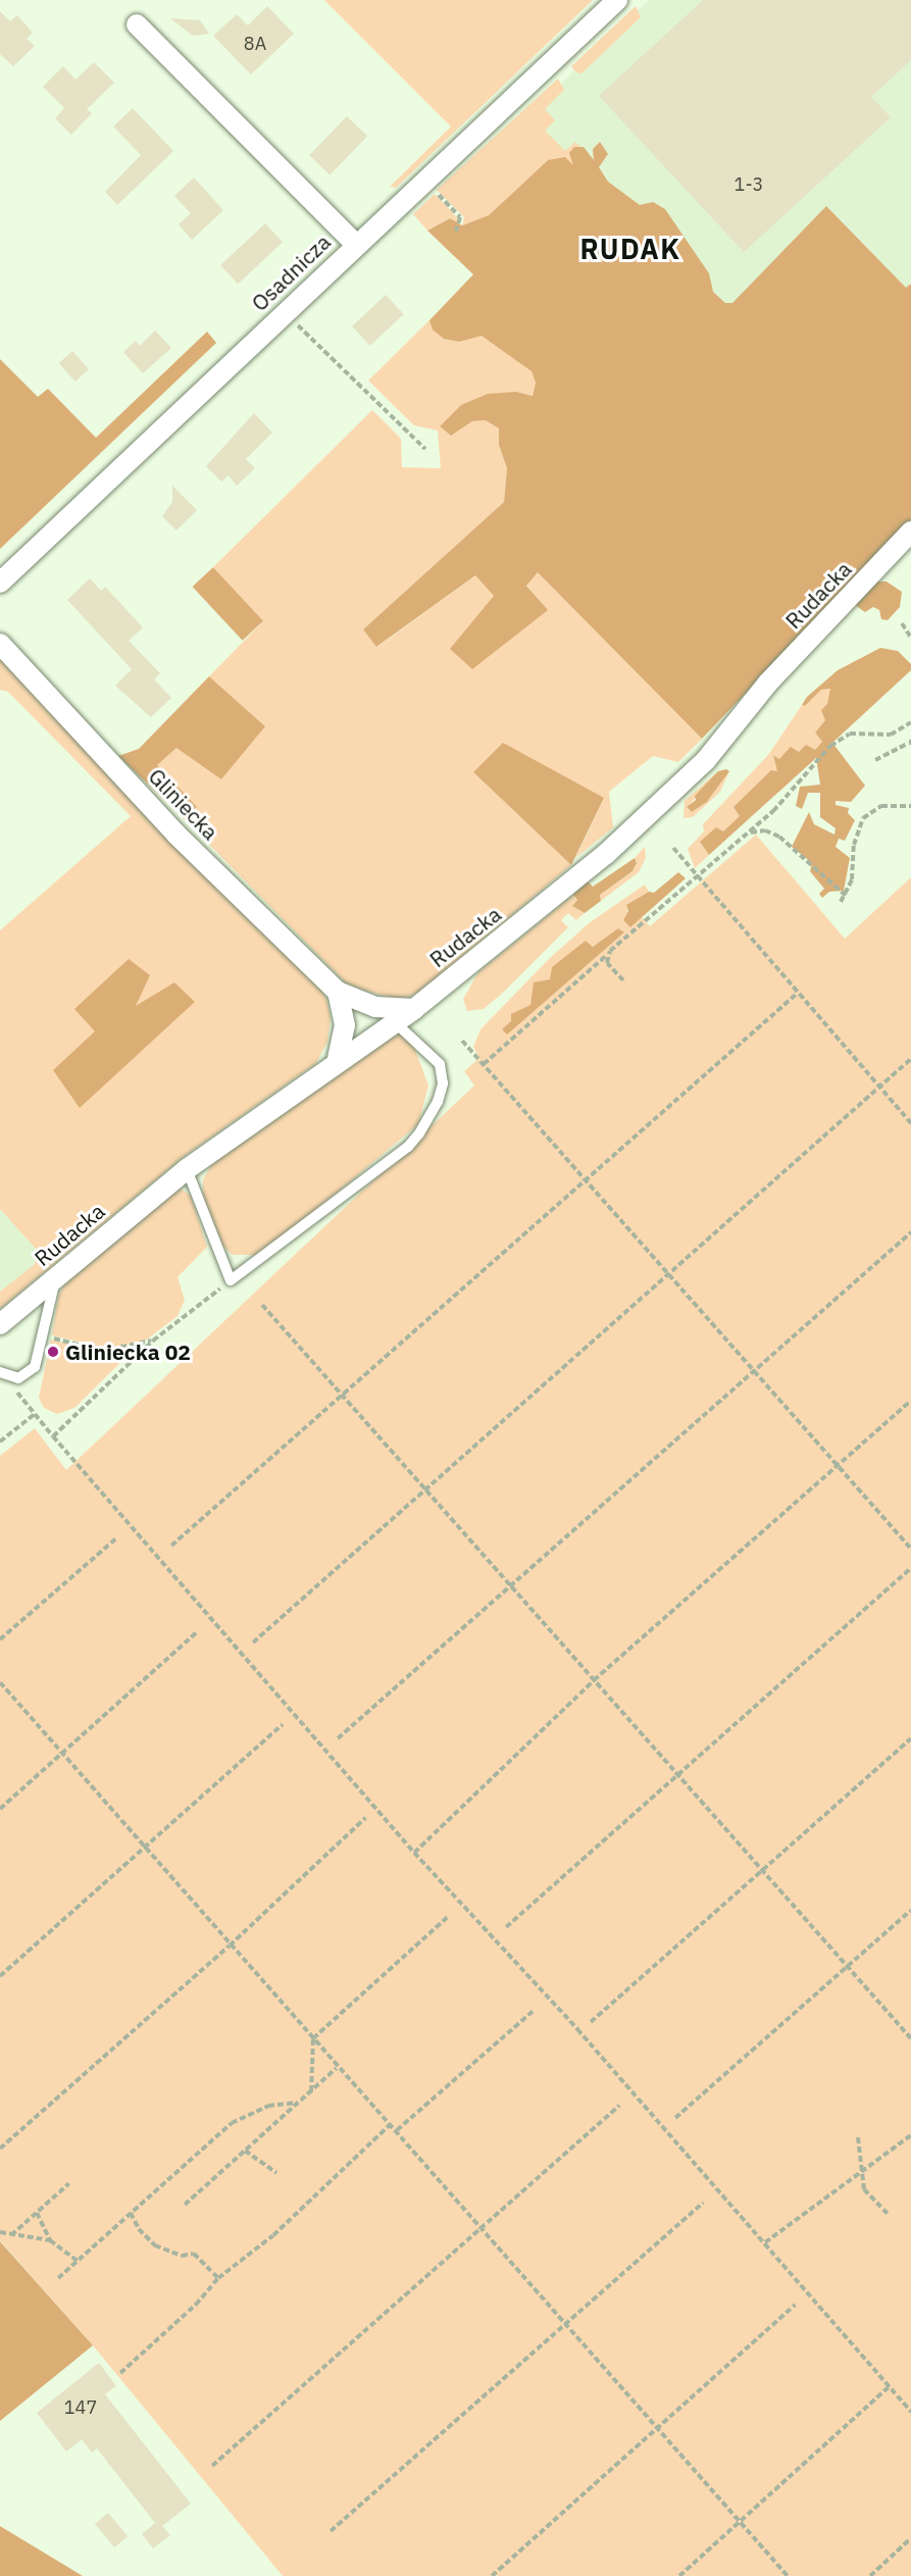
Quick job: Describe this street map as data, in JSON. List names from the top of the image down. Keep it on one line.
{"streets":{"street":["Osadnicza","Rudacka","Gliniecka"]},"crossings":[["Rudacka","Gliniecka"]],"districts":["RUDAK"],"places":["Gliniecka 02"],"house_numbers":["8A","1-3","147"]}
